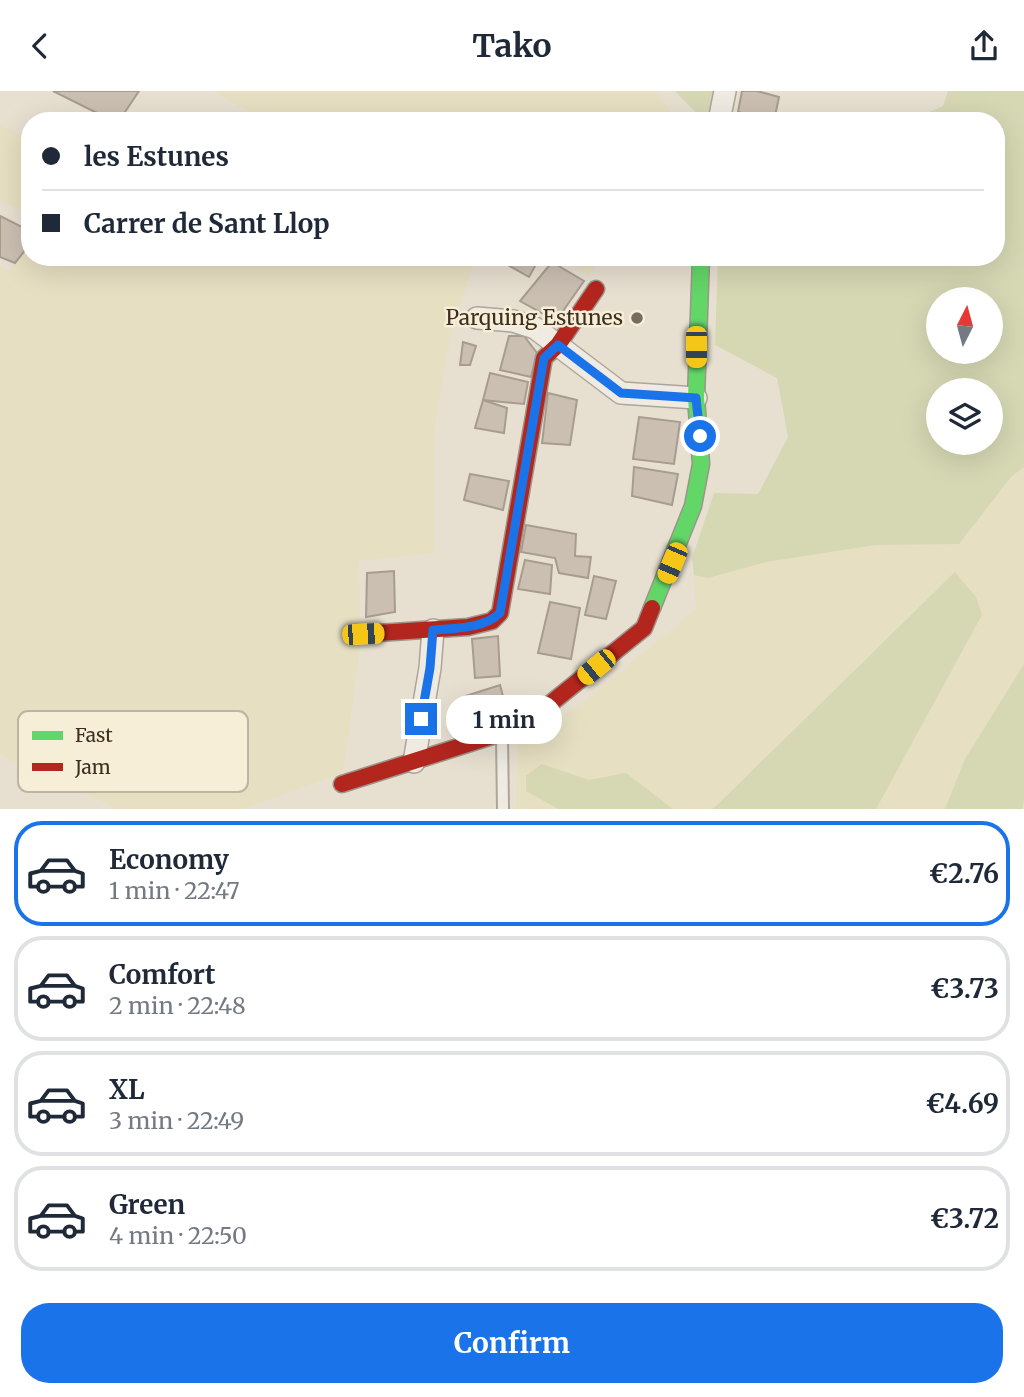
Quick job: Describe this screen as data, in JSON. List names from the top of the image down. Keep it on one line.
{"places":["Parquing Estunes"],"legend":["Fast","Jam"],"north":"top","page":{"header":"Tako","banner":["les Estunes","Carrer de Sant Llop"],"bubble":"1 min","list":[{"name":"Economy","note":"1 min · 22:47","value":"€2.76"},{"name":"Comfort","note":"2 min · 22:48","value":"€3.73"},{"name":"XL","note":"3 min · 22:49","value":"€4.69"},{"name":"Green","note":"4 min · 22:50","value":"€3.72"}],"buttons":"Confirm"}}
